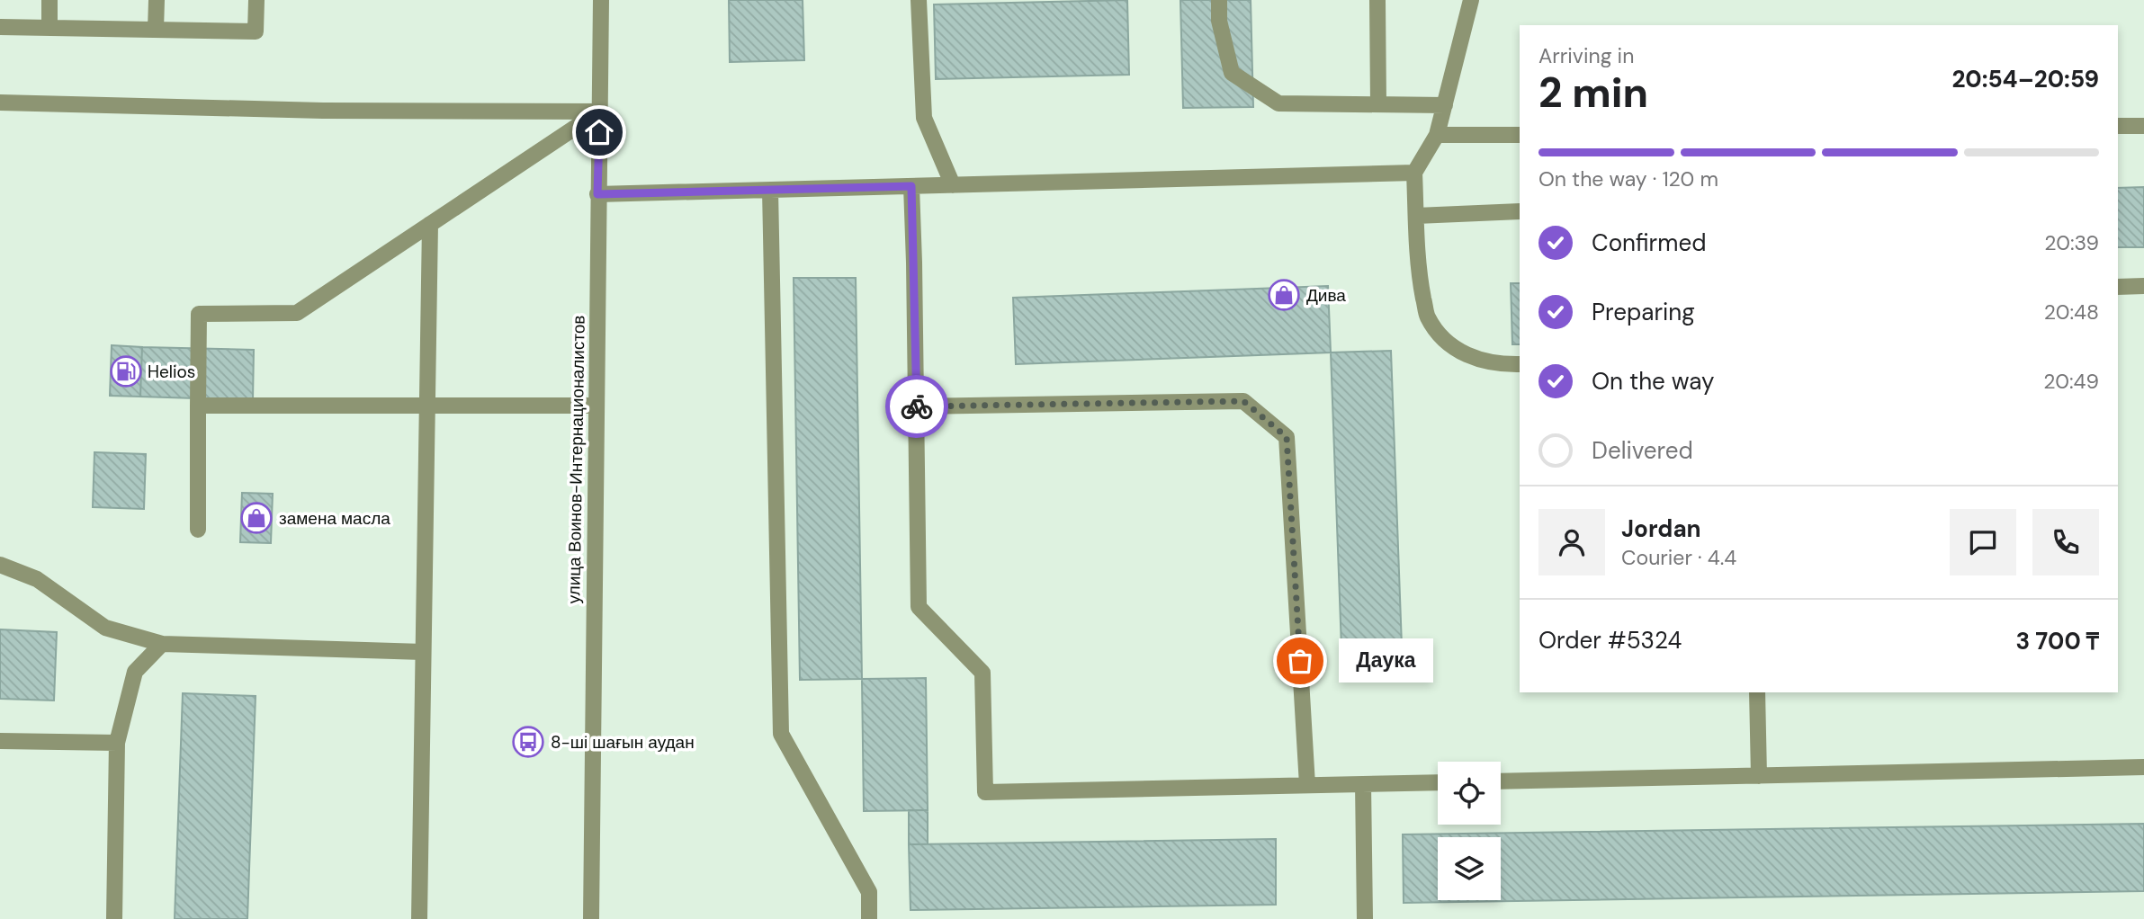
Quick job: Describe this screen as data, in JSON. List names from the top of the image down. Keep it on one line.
{"streets":{"street":["улица Воинов-Интернационалистов"]},"places":{"shop":["Дива","замена масла"],"fuel station":["Helios"],"other":["Даука"],"bus stop":["8-ші шағын аудан"]},"page":{"heading":["2 min","Arriving in","20:54–20:59"],"panel":["Jordan","Courier · 4.4","Order #5324","3 700 ₸"],"bar":"On the way · 120 m","list":[["Confirmed","20:39"],["Preparing","20:48"],["On the way","20:49"],"Delivered"],"bubble":"Даука"}}
